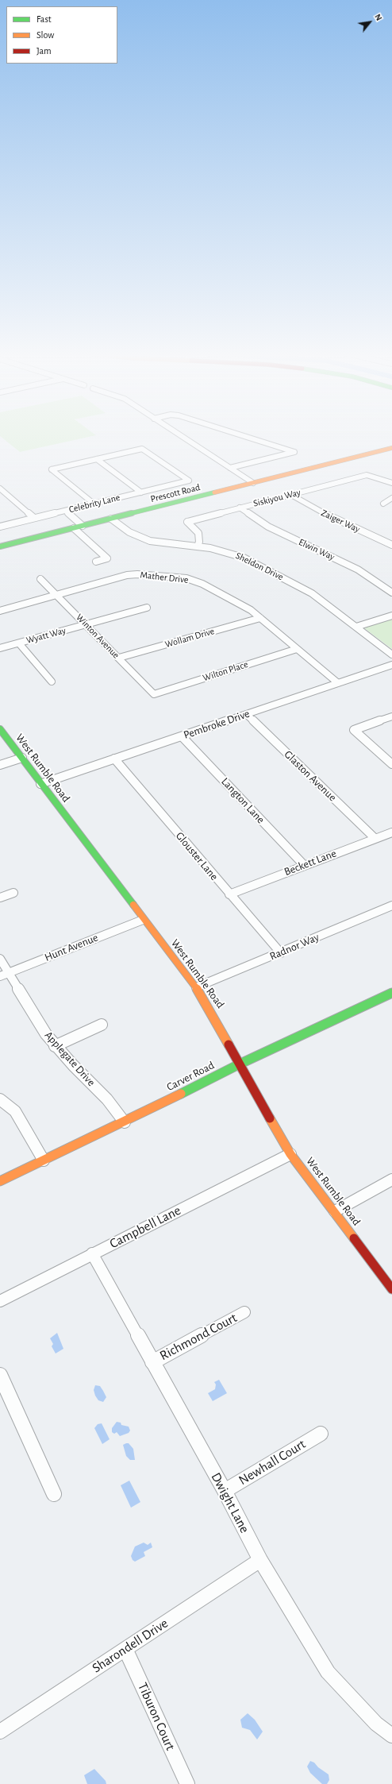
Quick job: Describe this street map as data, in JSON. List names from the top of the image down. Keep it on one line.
{"streets":{"main road":["Prescott Road","West Rumble Road","Carver Road"],"street":["Siskiyou Way","Celebrity Lane","Zaiger Way","Elwin Way","Sheldon Drive","Mather Drive","Wyatt Way","Winton Avenue","Wollam Drive","Wilton Place","Pembroke Drive","Glaston Avenue","Langton Lane","Glouster Lane","Beckett Lane","Radnor Way","Hunt Avenue","Applegate Drive","Campbell Lane","Richmond Court","Newhall Court","Dwight Lane","Sharondell Drive","Tiburon Court"]},"crossings":[["Prescott Road","Sheldon Drive"],["Siskiyou Way","Zaiger Way"],["Siskiyou Way","Elwin Way"],["Siskiyou Way","Sheldon Drive"],["Mather Drive","Winton Avenue"],["Mather Drive","Wollam Drive"],["Mather Drive","Wilton Place"],["Mather Drive","Pembroke Drive"],["Wyatt Way","Winton Avenue"],["Winton Avenue","Wollam Drive"],["Winton Avenue","Wilton Place"],["Pembroke Drive","West Rumble Road"],["Pembroke Drive","Glaston Avenue"],["Pembroke Drive","Langton Lane"],["Pembroke Drive","Glouster Lane"],["West Rumble Road","Radnor Way"],["West Rumble Road","Hunt Avenue"],["West Rumble Road","Carver Road"],["West Rumble Road","Campbell Lane"],["Glaston Avenue","Beckett Lane"],["Langton Lane","Beckett Lane"],["Glouster Lane","Beckett Lane"],["Glouster Lane","Radnor Way"],["Hunt Avenue","Applegate Drive"],["Applegate Drive","Carver Road"],["Campbell Lane","Dwight Lane"],["Richmond Court","Dwight Lane"],["Newhall Court","Dwight Lane"],["Dwight Lane","Sharondell Drive"],["Sharondell Drive","Tiburon Court"]],"legend":["Fast","Slow","Jam"],"north":"top right"}
